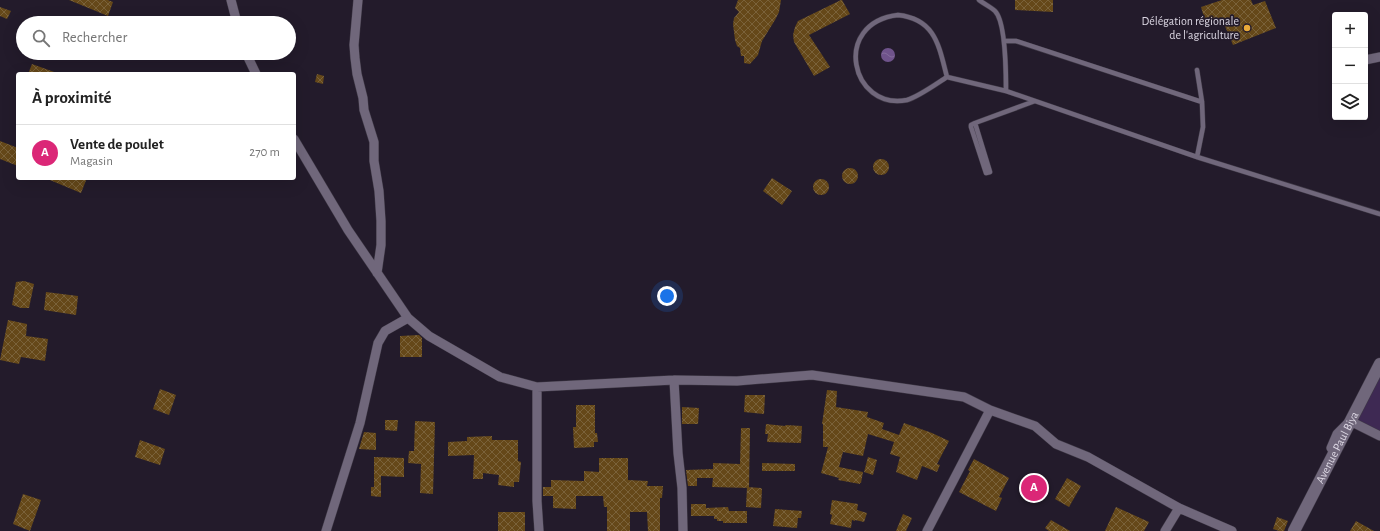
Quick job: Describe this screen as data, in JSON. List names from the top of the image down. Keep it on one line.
{"streets":{"main road":["Avenue Paul Biya"]},"places":["Délégation régionale de l'agriculture"],"page":{"map_buttons":["+","−"],"search":"Rechercher","heading":"À proximité","list":[{"mark":"A","name":"Vente de poulet","note":"Magasin","value":"270 m"}],"pins":"A"}}
